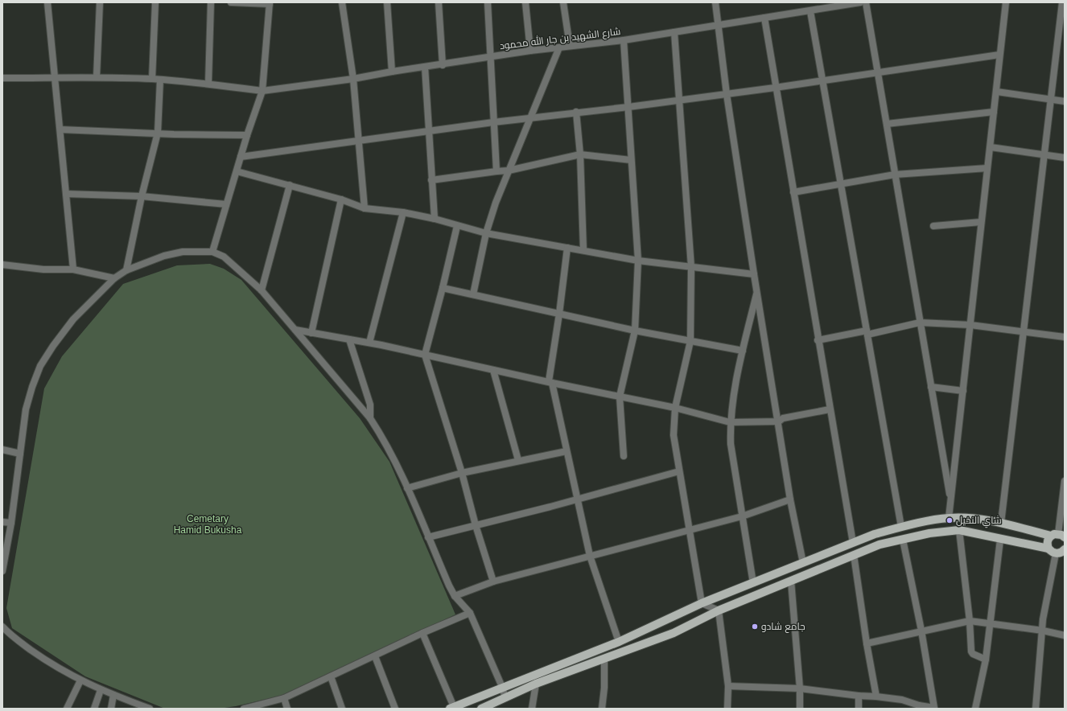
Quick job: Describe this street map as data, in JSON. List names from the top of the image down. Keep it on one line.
{"streets":{"street":["شارع الشهيد بن جار الله محمود"]},"parks":["Cemetary Hamid Bukusha"],"places":["شاي النخيل","جامع شادو"]}
